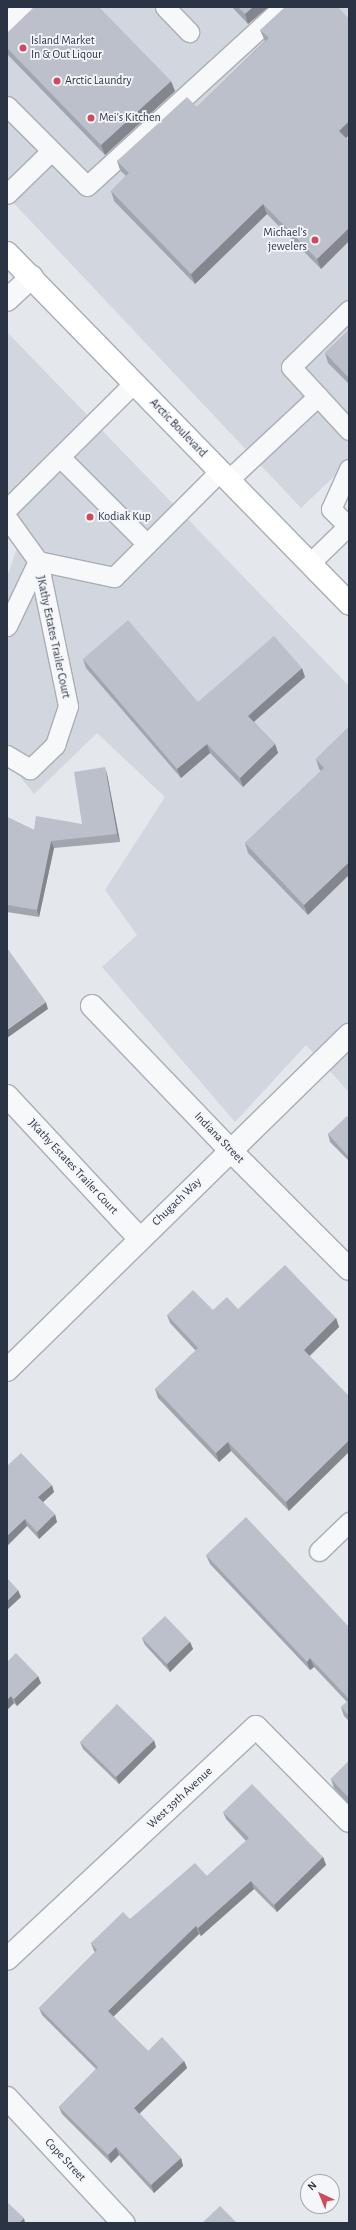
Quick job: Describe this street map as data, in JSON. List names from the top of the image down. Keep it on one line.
{"streets":{"main road":["Arctic Boulevard"],"street":["JKathy Estates Trailer Court","Indiana Street","Chugach Way","West 39th Avenue","Cope Street"]},"crossings":[["JKathy Estates Trailer Court","Chugach Way"],["Indiana Street","Chugach Way"]],"places":["Island Market In & Out Liqour","Arctic Laundry","Mei’s Kitchen","Michael's jewelers","Kodiak Kup"],"north":"top left"}
